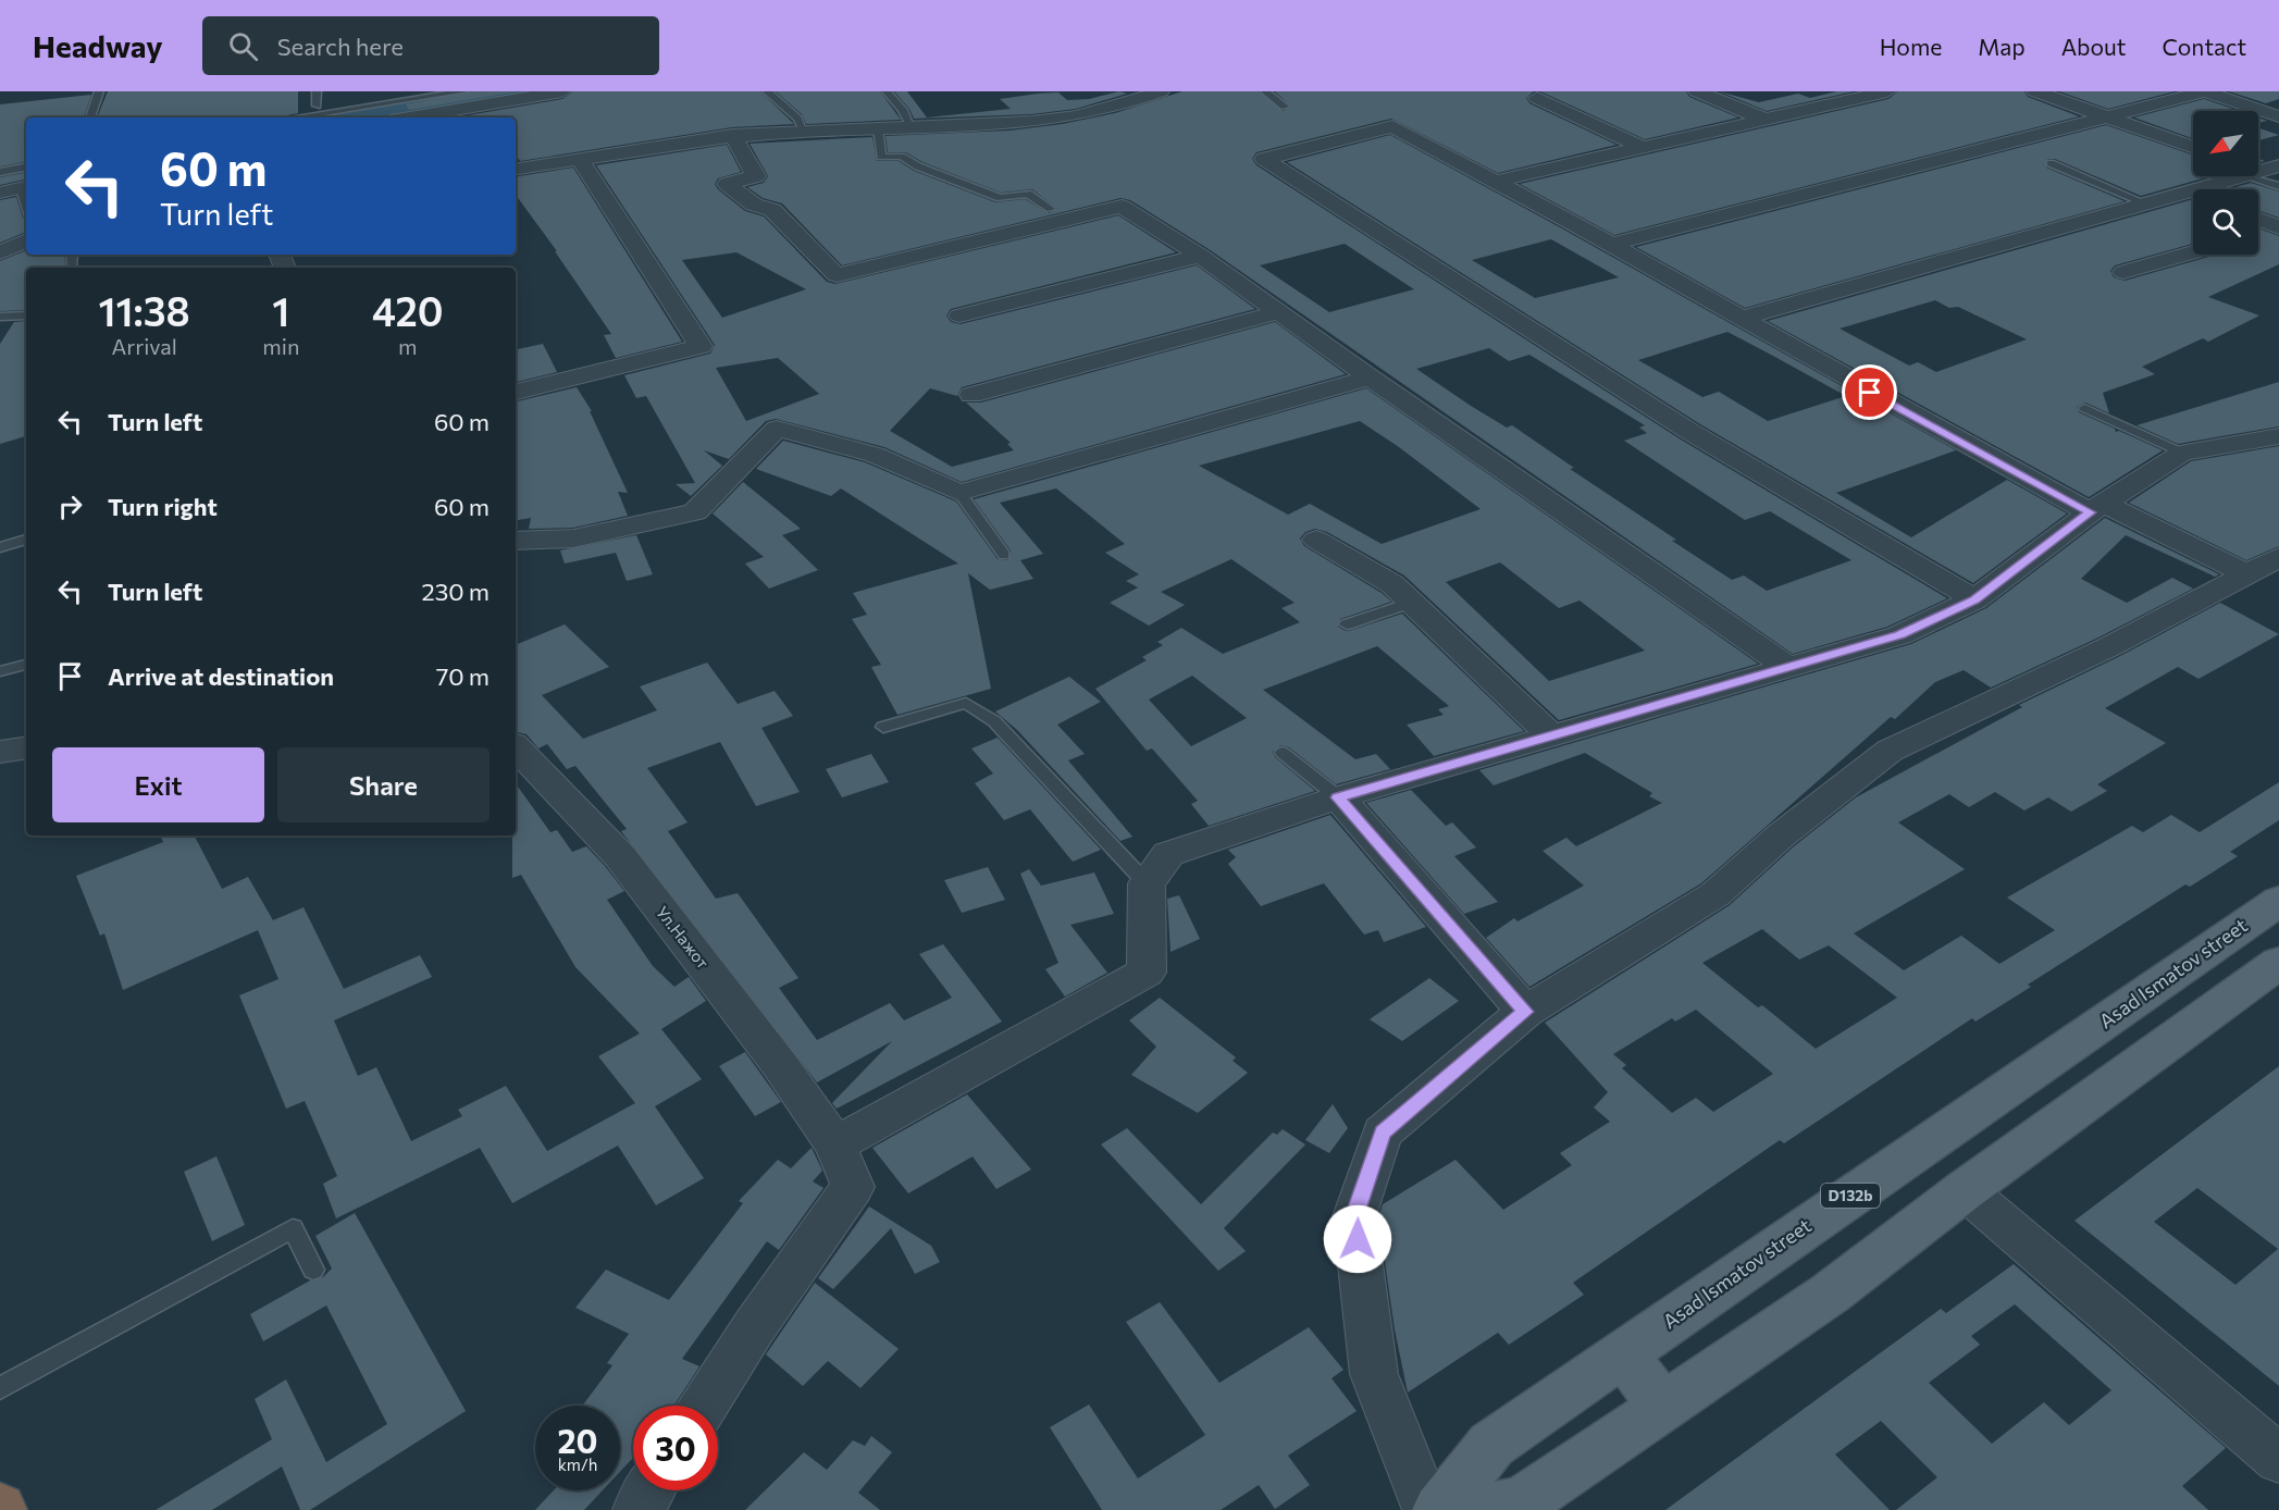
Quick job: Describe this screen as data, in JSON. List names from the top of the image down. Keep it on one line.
{"streets":{"main road":["Asad Ismatov street","D132b"],"street":["Ул.Нажот"]},"north":"bottom left","page":{"header":"Headway","search":"Search here","nav":["Home","Map","About","Contact"],"turn":["60 m","Turn left"],"eta":["11:38","Arrival","1","min","420","m"],"list":[{"name":"Turn left","value":"60 m"},{"name":"Turn right","value":"60 m"},{"name":"Turn left","value":"230 m"},{"name":"Arrive at destination","value":"70 m"}],"buttons":["Exit","Share"],"speed":"20 km/h","limit":"30"}}
